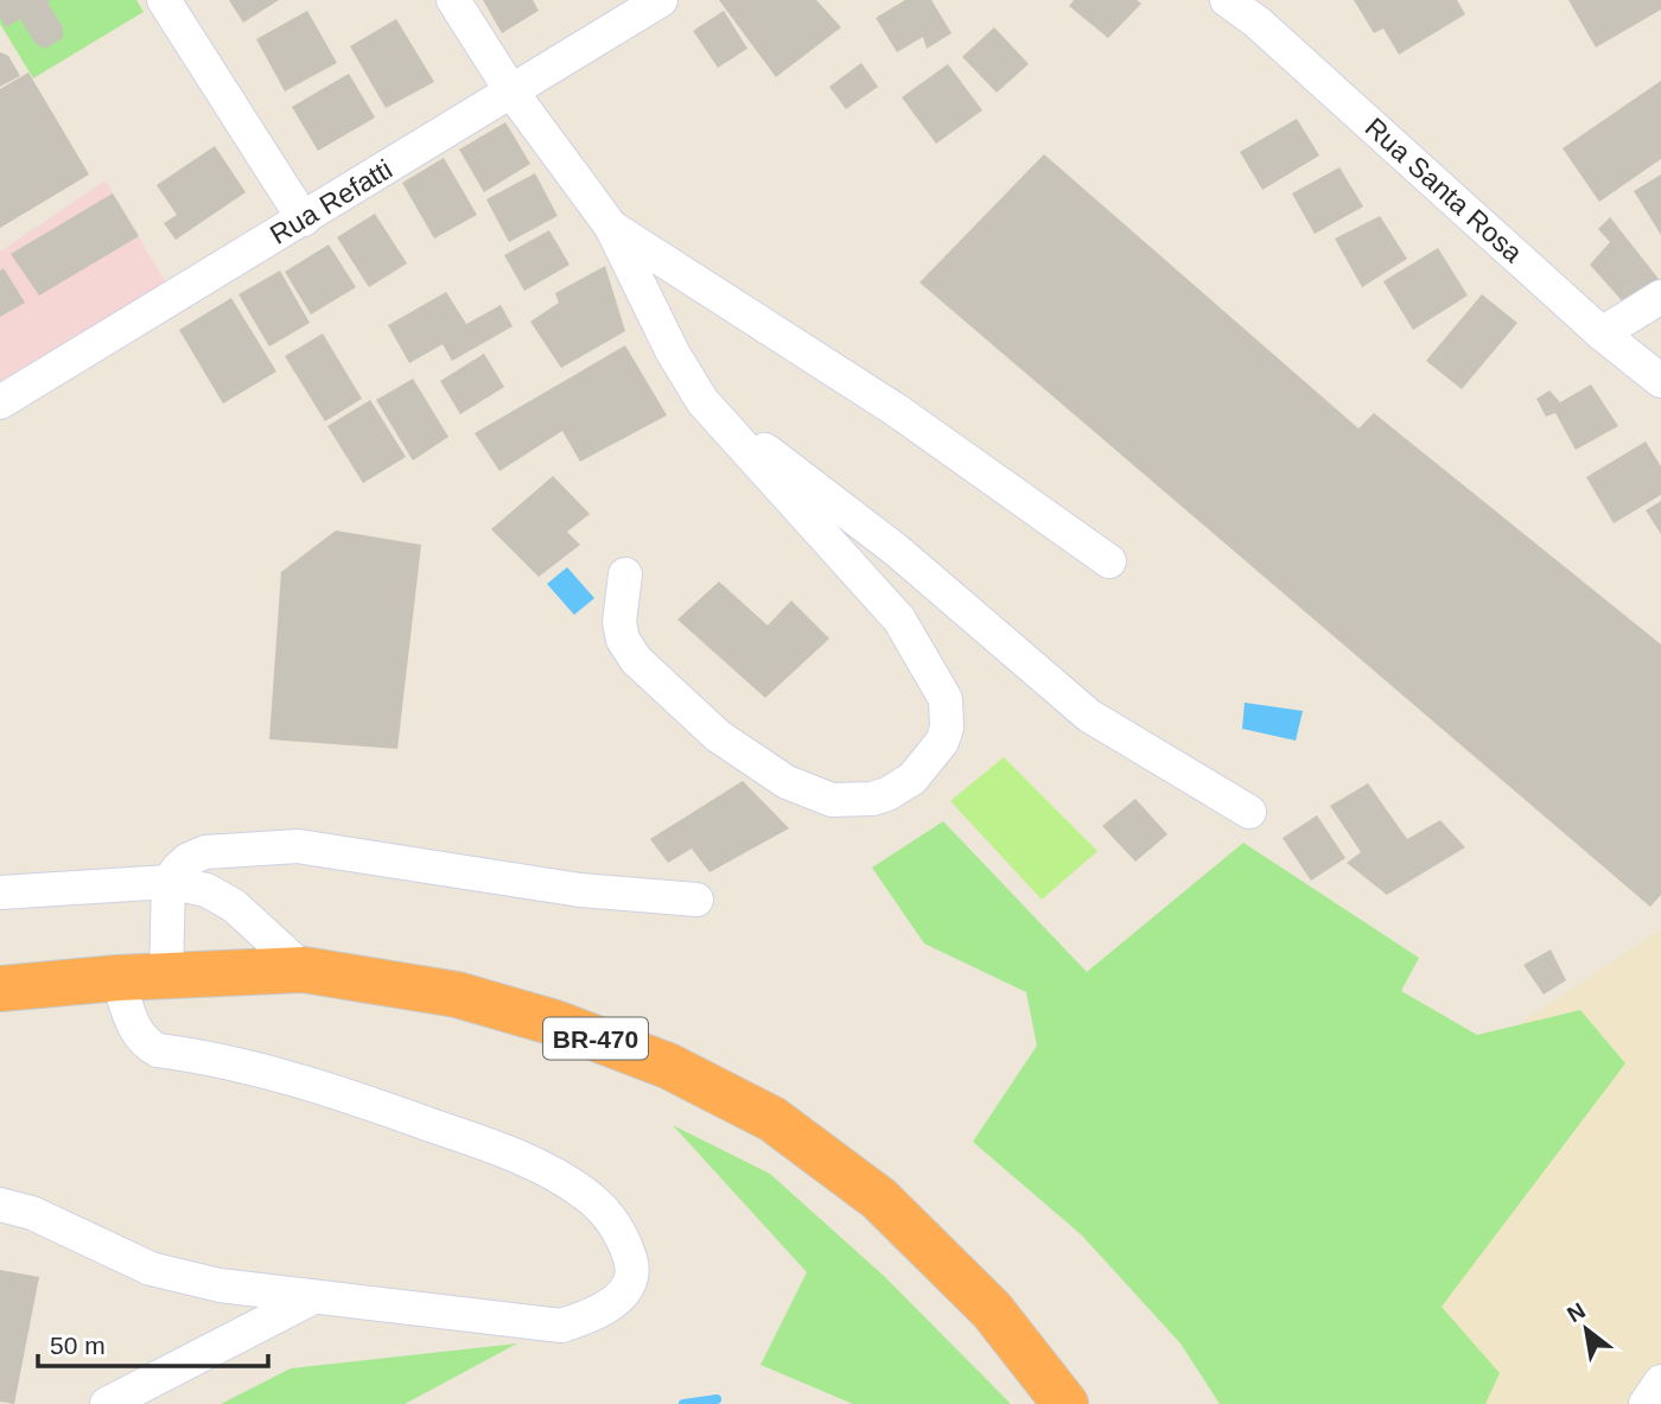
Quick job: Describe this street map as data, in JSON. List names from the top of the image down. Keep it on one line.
{"streets":{"highway":["BR-470"],"street":["Rua Santa Rosa","Rua Refatti"]},"scale_bar":"50 m","north":"top left"}
